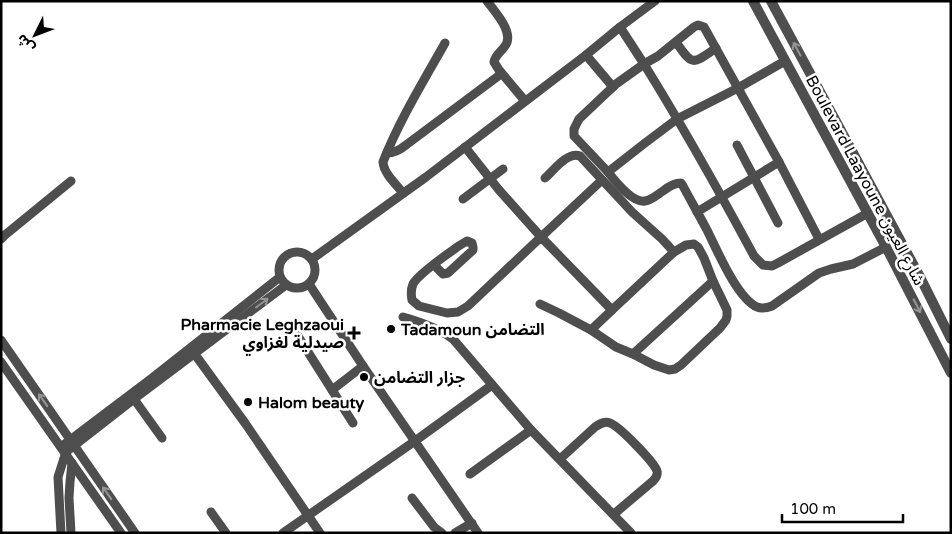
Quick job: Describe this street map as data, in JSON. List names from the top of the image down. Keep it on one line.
{"streets":{"street":["Boulevard Laayoune شارع العيون"]},"places":{"other":["Tadamoun التضامن","جزار التضامن","Halom beauty"],"health":["Pharmacie Leghzaoui صيدلية لغزاوي"]},"scale_bar":"100 m","north":"bottom left"}
